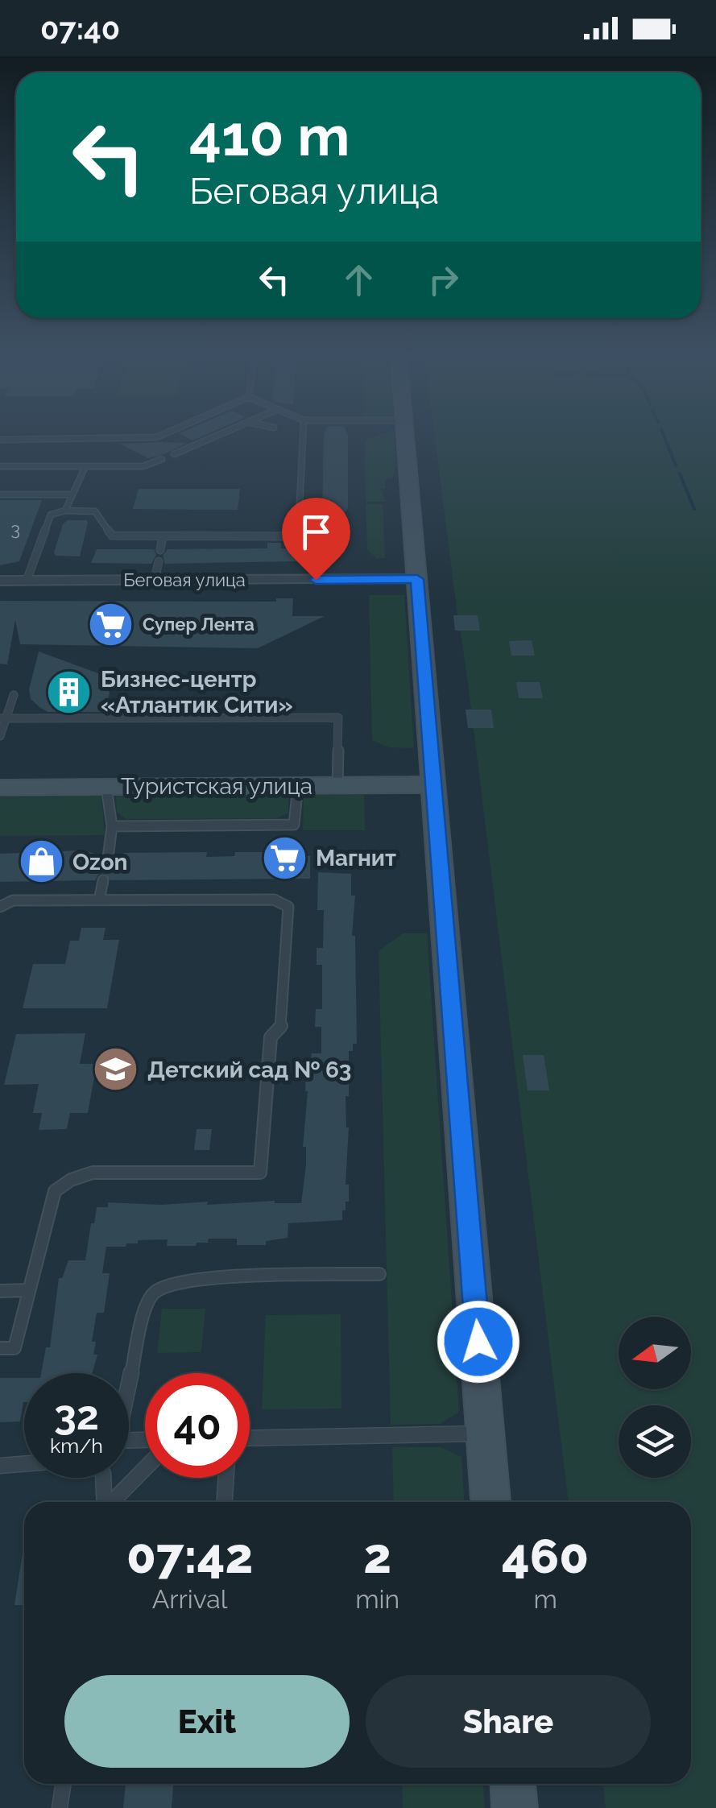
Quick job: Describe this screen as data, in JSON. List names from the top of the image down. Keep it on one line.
{"streets":{"street":["Беговая улица","Туристская улица"]},"places":{"supermarket":["Супер Лента","Магнит"],"building":["Бизнес-центр «Атлантик Сити»"],"shop":["Ozon"],"school or university":["Детский сад № 63"]},"house_numbers":["3"],"north":"left","page":{"status":"07:40","turn":["410 m","Беговая улица"],"speed":"32 km/h","limit":"40","eta":["07:42","Arrival","2","min","460","m"],"buttons":["Exit","Share"]}}
